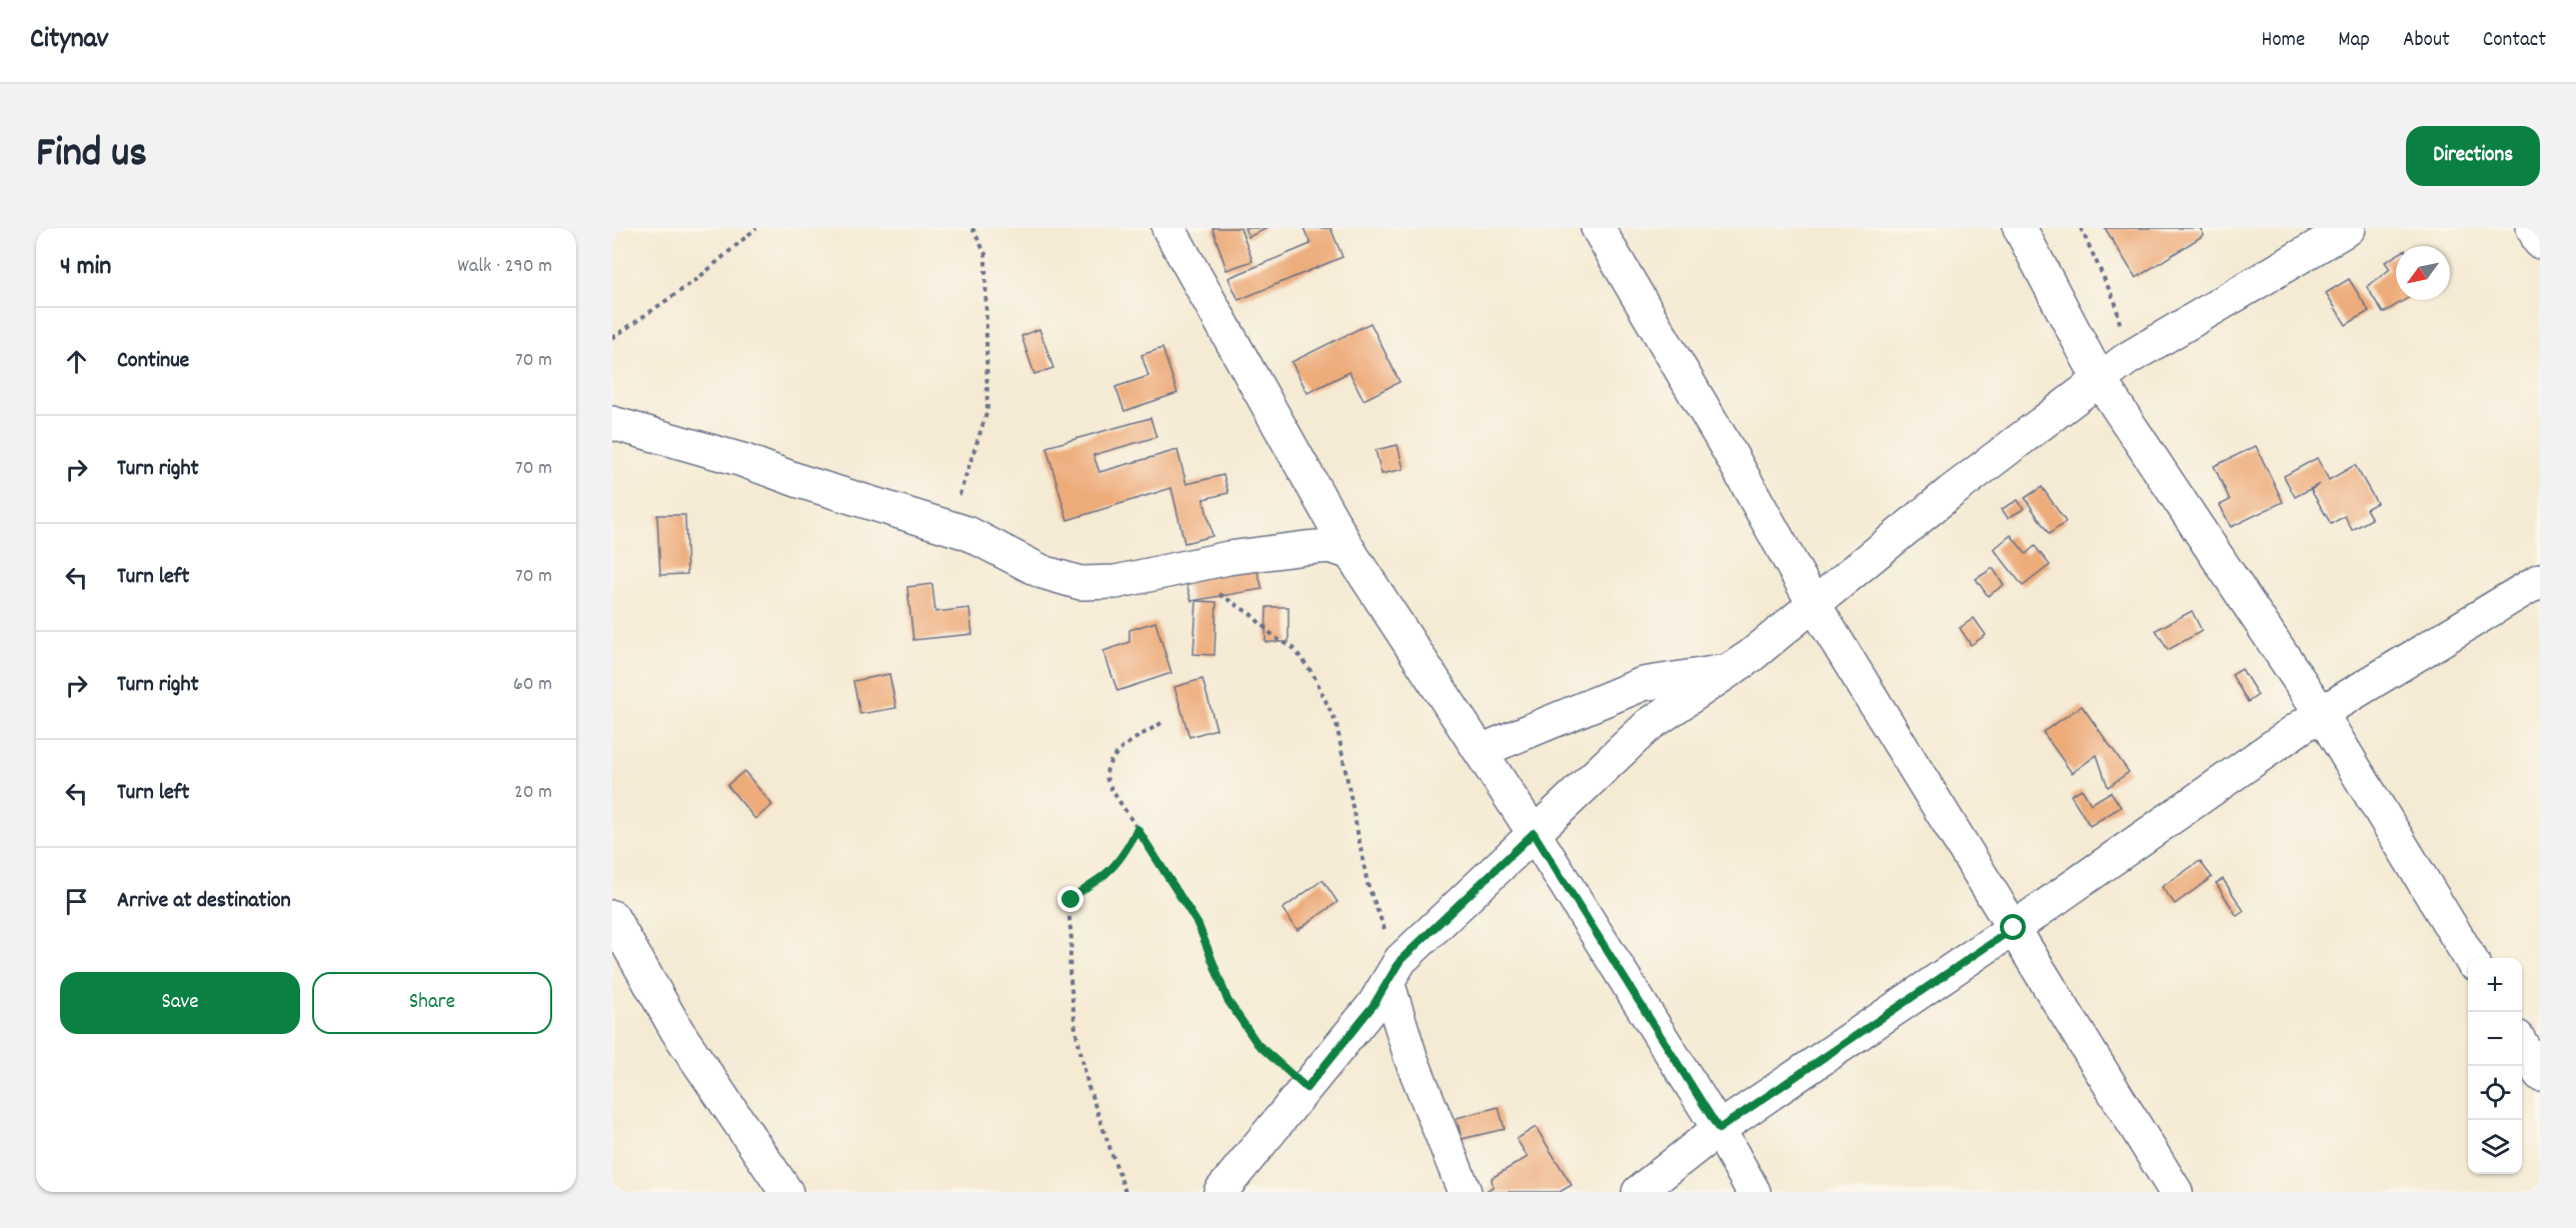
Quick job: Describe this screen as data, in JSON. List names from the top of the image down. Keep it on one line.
{"north":"bottom left","page":{"header":"Citynav","nav":["Home","Map","About","Contact"],"title":"Find us","buttons":["Directions",["Save","Share"]],"heading":["4 min","Walk · 290 m"],"list":[["Continue","70 m"],["Turn right","70 m"],["Turn left","70 m"],["Turn right","60 m"],["Turn left","20 m"],"Arrive at destination"],"map_buttons":["+","−"]}}
